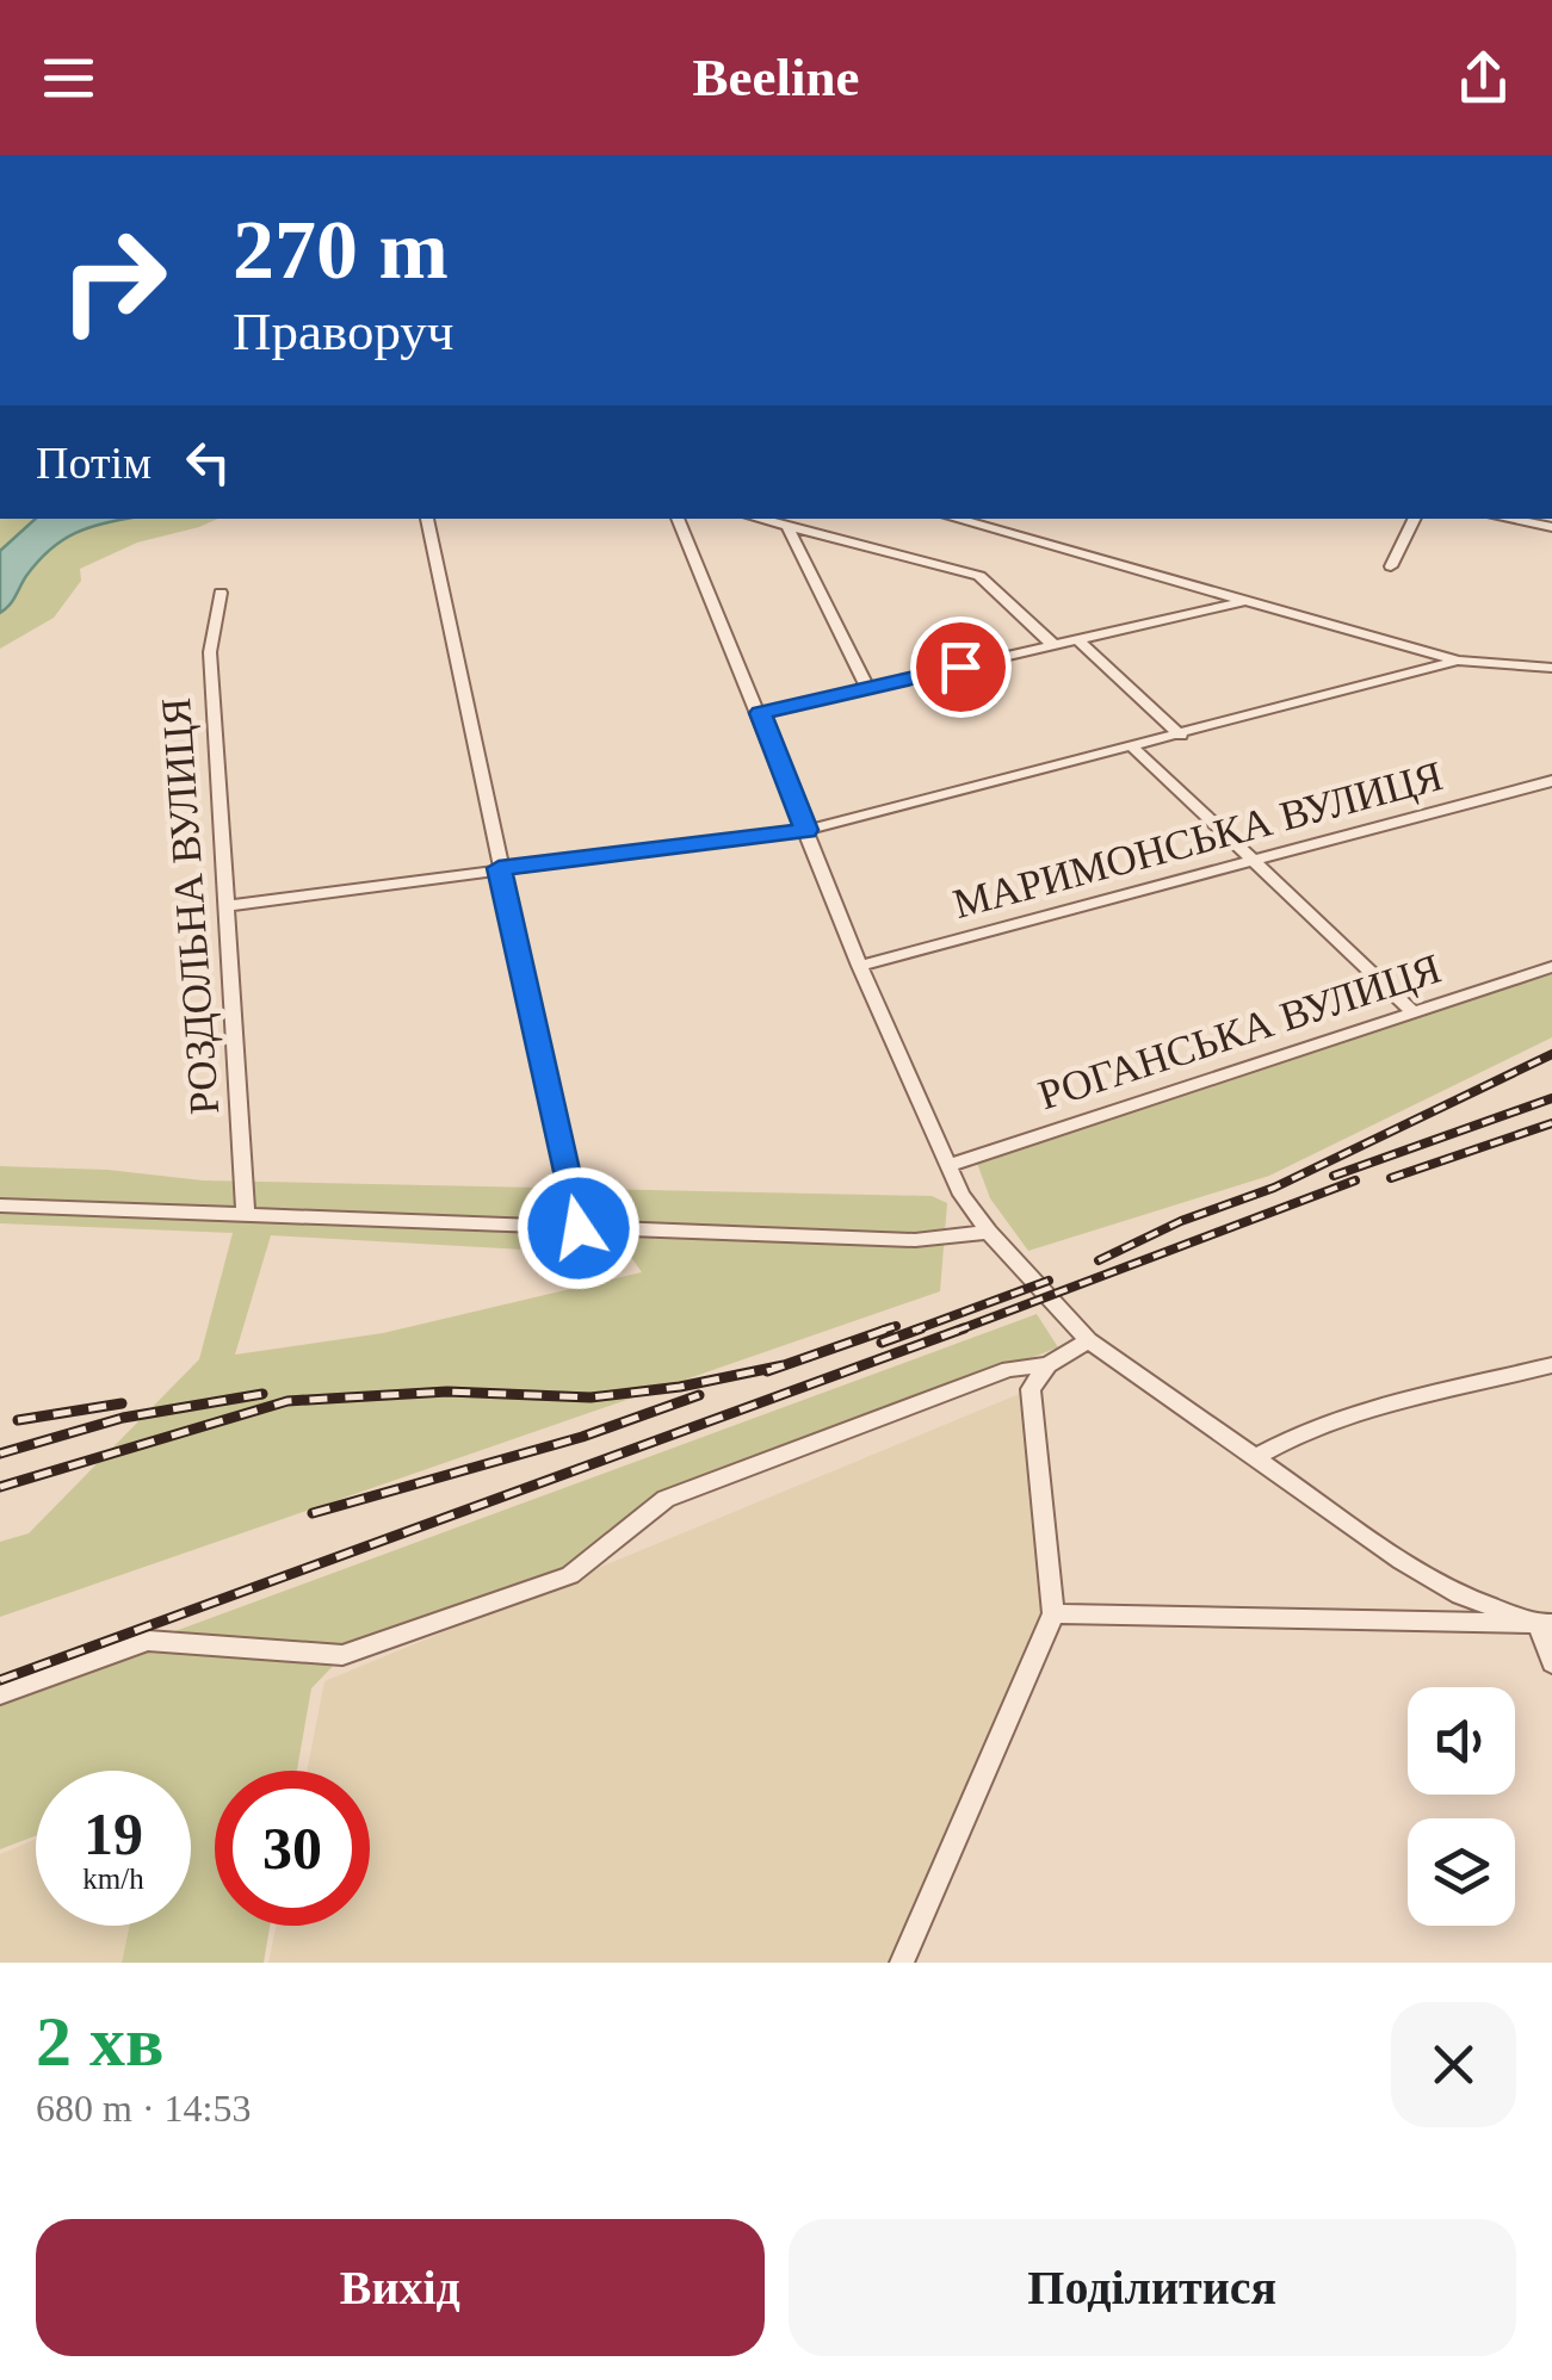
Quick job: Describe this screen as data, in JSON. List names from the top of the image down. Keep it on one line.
{"streets":{"street":["МАРИМОНСЬКА ВУЛИЦЯ","РОЗДОЛЬНА ВУЛИЦЯ","РОГАНСЬКА ВУЛИЦЯ"]},"page":{"header":"Beeline","turn":["270 m","Праворуч"],"then":"Потім","speed":"19 km/h","limit":"30","heading":["2 хв","680 m · 14:53"],"buttons":["Вихід","Поділитися"]}}
